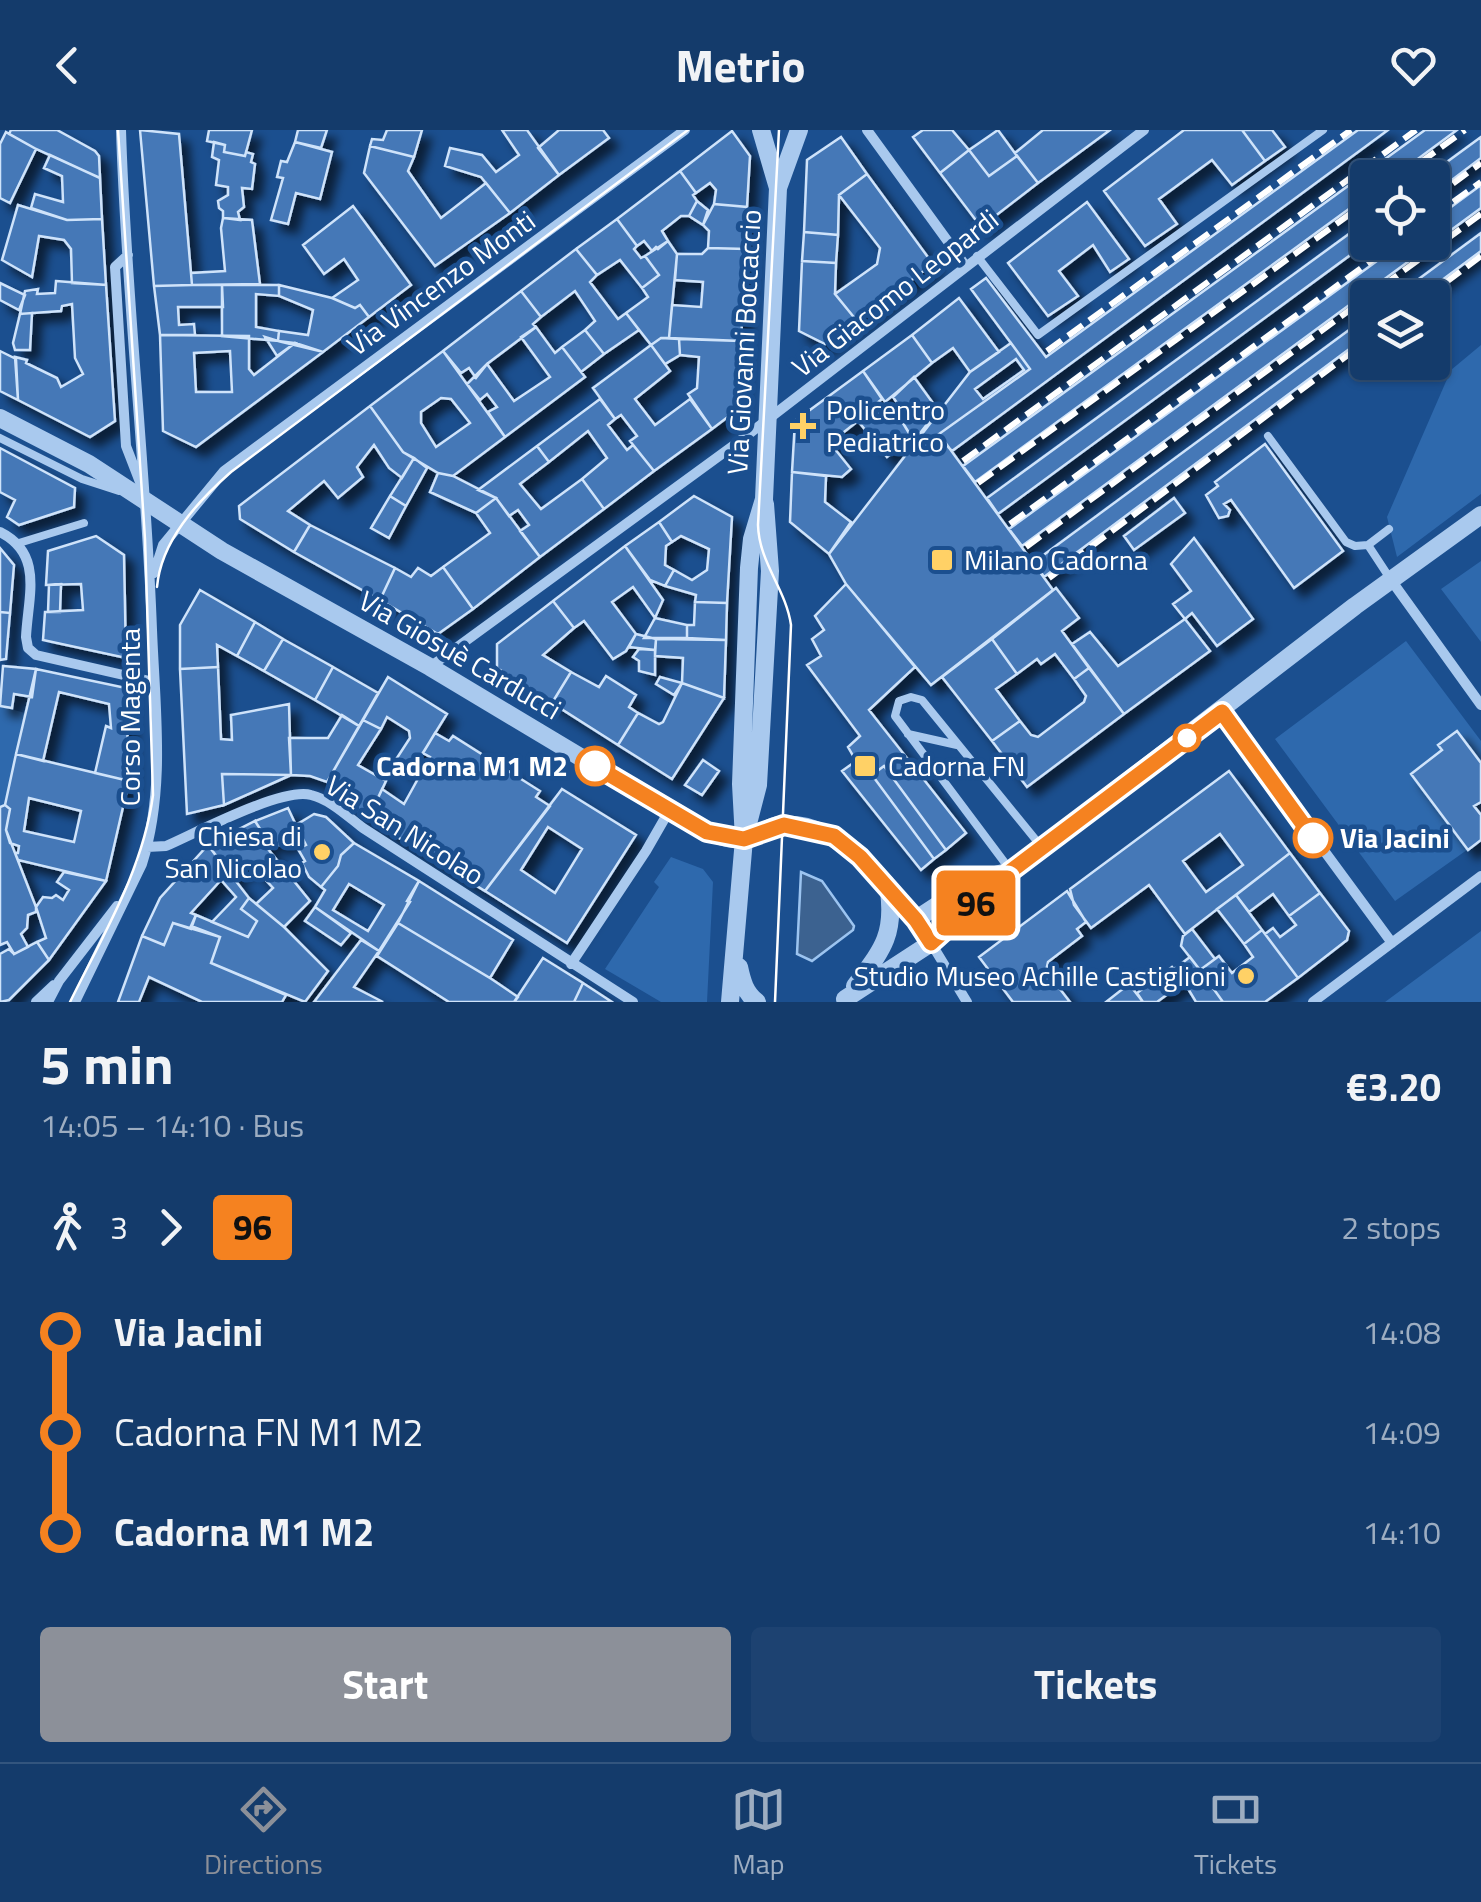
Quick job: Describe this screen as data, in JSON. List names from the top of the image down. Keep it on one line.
{"streets":{"street":["Via Vincenzo Monti","Via Giacomo Leopardi","Via Giovanni Boccaccio","Via Giosuè Carducci","Corso Magenta","Via San Nicolao"]},"crossings":[["Via Vincenzo Monti","Via Giosuè Carducci"],["Via Vincenzo Monti","Corso Magenta"],["Via Giacomo Leopardi","Via Giovanni Boccaccio"],["Via Giacomo Leopardi","Via Giosuè Carducci"],["Via Giovanni Boccaccio","Via Giosuè Carducci"],["Via Giosuè Carducci","Corso Magenta"],["Corso Magenta","Via San Nicolao"]],"places":{"health":["Policentro Pediatrico"],"transit":["Milano Cadorna","Cadorna FN"],"other":["Cadorna M1 M2","Via Jacini","Chiesa di San Nicolao","Studio Museo Achille Castiglioni"]},"lines":["bus line 96"],"page":{"header":"Metrio","on_map":"96","heading":["5 min","14:05 – 14:10 · Bus","€3.20"],"legs":["3","96","2 stops"],"list":[{"name":"Via Jacini","value":"14:08"},{"name":"Cadorna FN M1 M2","value":"14:09"},{"name":"Cadorna M1 M2","value":"14:10"}],"buttons":["Start","Tickets"],"tabs":["Directions","Map","Tickets"]}}
